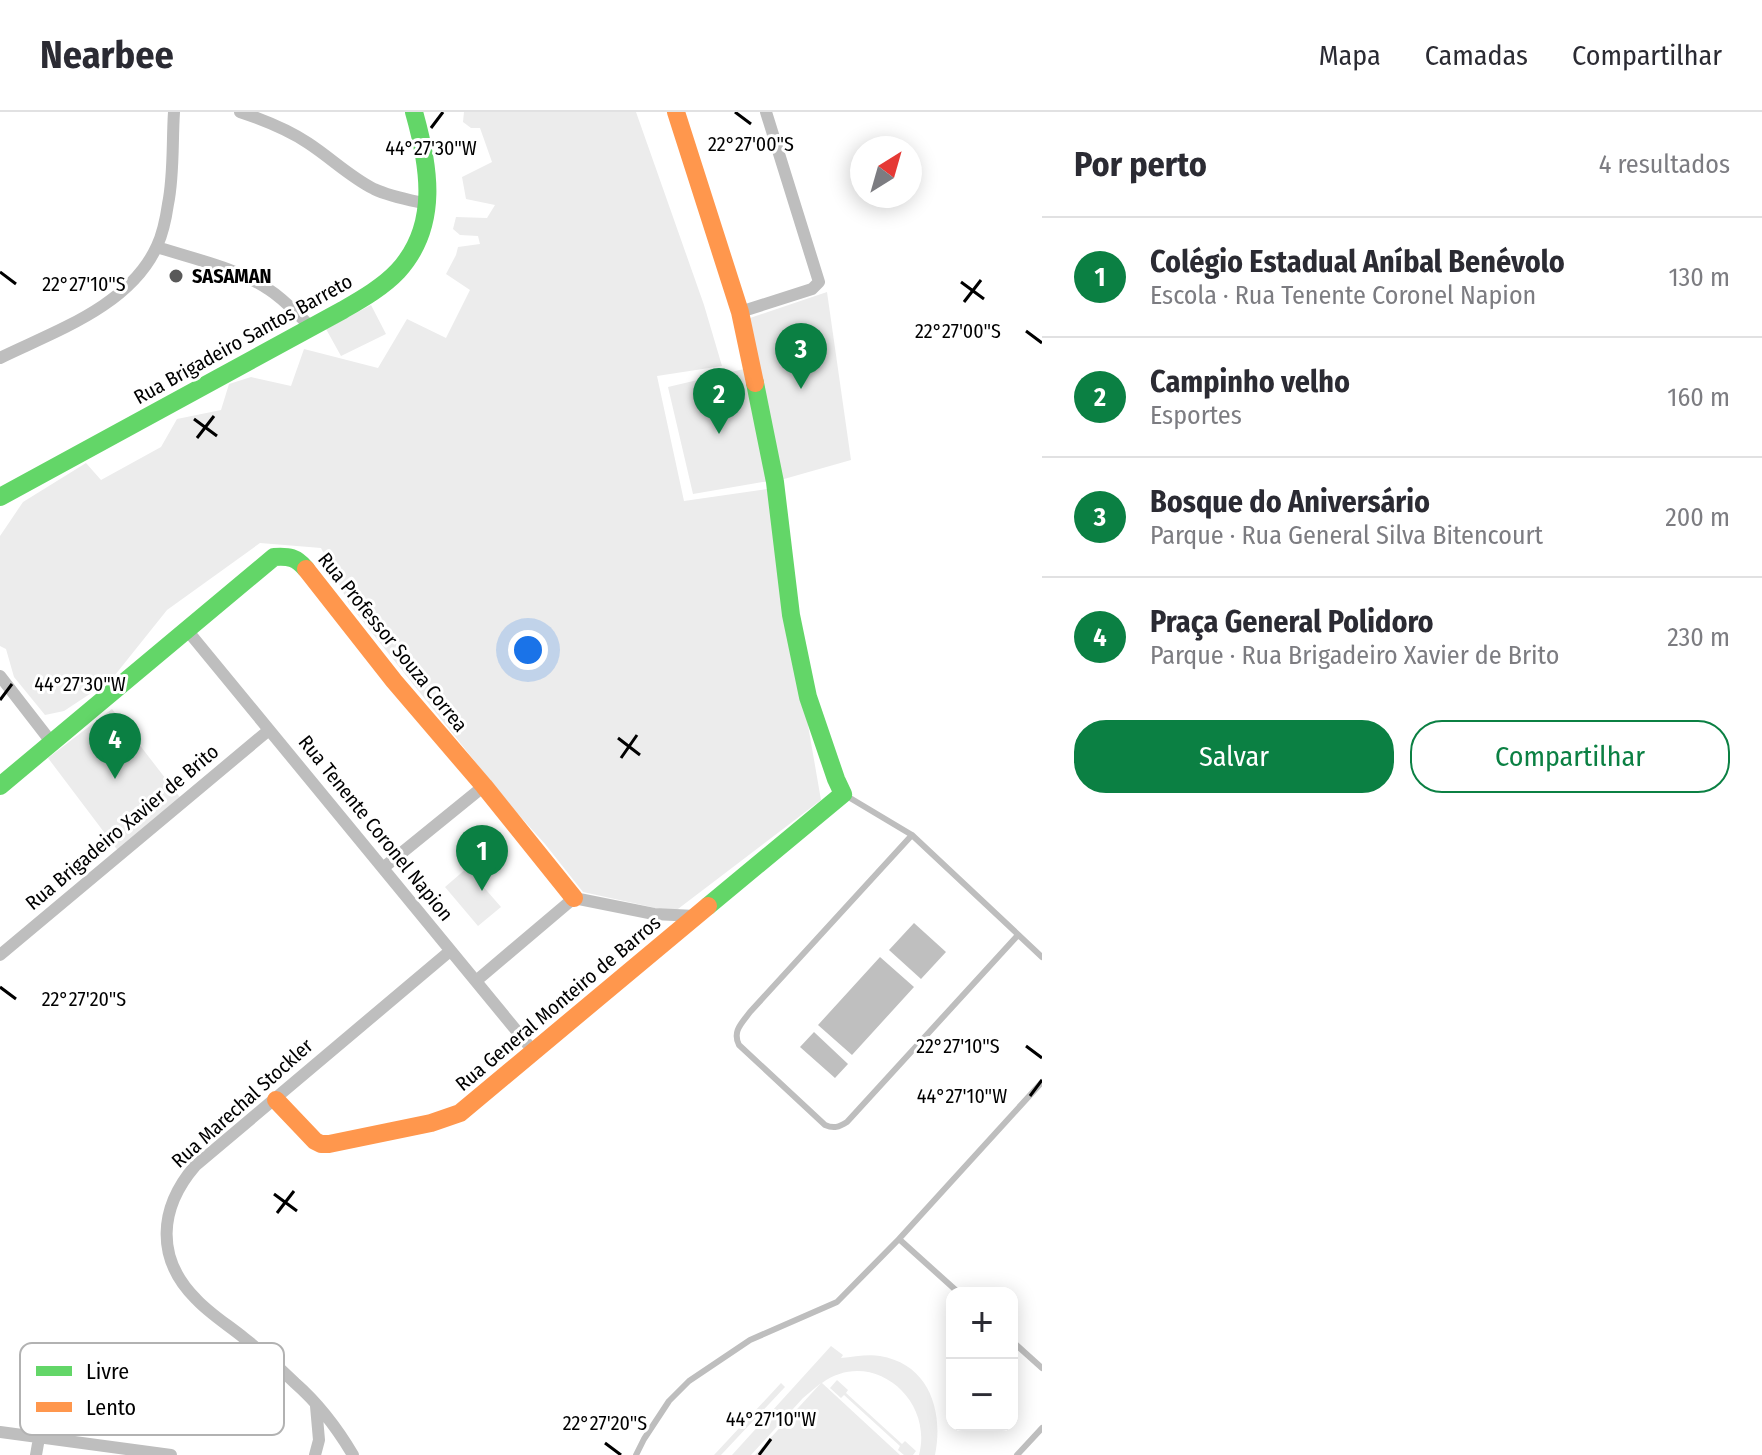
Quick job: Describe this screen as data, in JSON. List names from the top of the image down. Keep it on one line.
{"streets":{"street":["Rua Brigadeiro Santos Barreto","Rua Professor Souza Correa","Rua Brigadeiro Xavier de Brito","Rua Tenente Coronel Napion","Rua General Monteiro de Barros","Rua Marechal Stockler"]},"crossings":[["Rua Professor Souza Correa","Rua Tenente Coronel Napion"],["Rua Brigadeiro Xavier de Brito","Rua Tenente Coronel Napion"],["Rua Tenente Coronel Napion","Rua General Monteiro de Barros"],["Rua Tenente Coronel Napion","Rua Marechal Stockler"],["Rua General Monteiro de Barros","Rua Marechal Stockler"]],"places":["SASAMAN"],"legend":["Livre","Lento"],"north":"top right","page":{"header":"Nearbee","nav":["Mapa","Camadas","Compartilhar"],"heading":["Por perto","4 resultados"],"list":[{"mark":"1","name":"Colégio Estadual Aníbal Benévolo","note":"Escola · Rua Tenente Coronel Napion","value":"130 m"},{"mark":"2","name":"Campinho velho","note":"Esportes","value":"160 m"},{"mark":"3","name":"Bosque do Aniversário","note":"Parque · Rua General Silva Bitencourt","value":"200 m"},{"mark":"4","name":"Praça General Polidoro","note":"Parque · Rua Brigadeiro Xavier de Brito","value":"230 m"}],"pins":["3","2","4","1"],"buttons":["Salvar","Compartilhar"],"map_buttons":["+","−"]},"coordinates":["22°27'00\"S","44°27'30\"W","22°27'10\"S","22°27'20\"S","44°27'10\"W"]}
